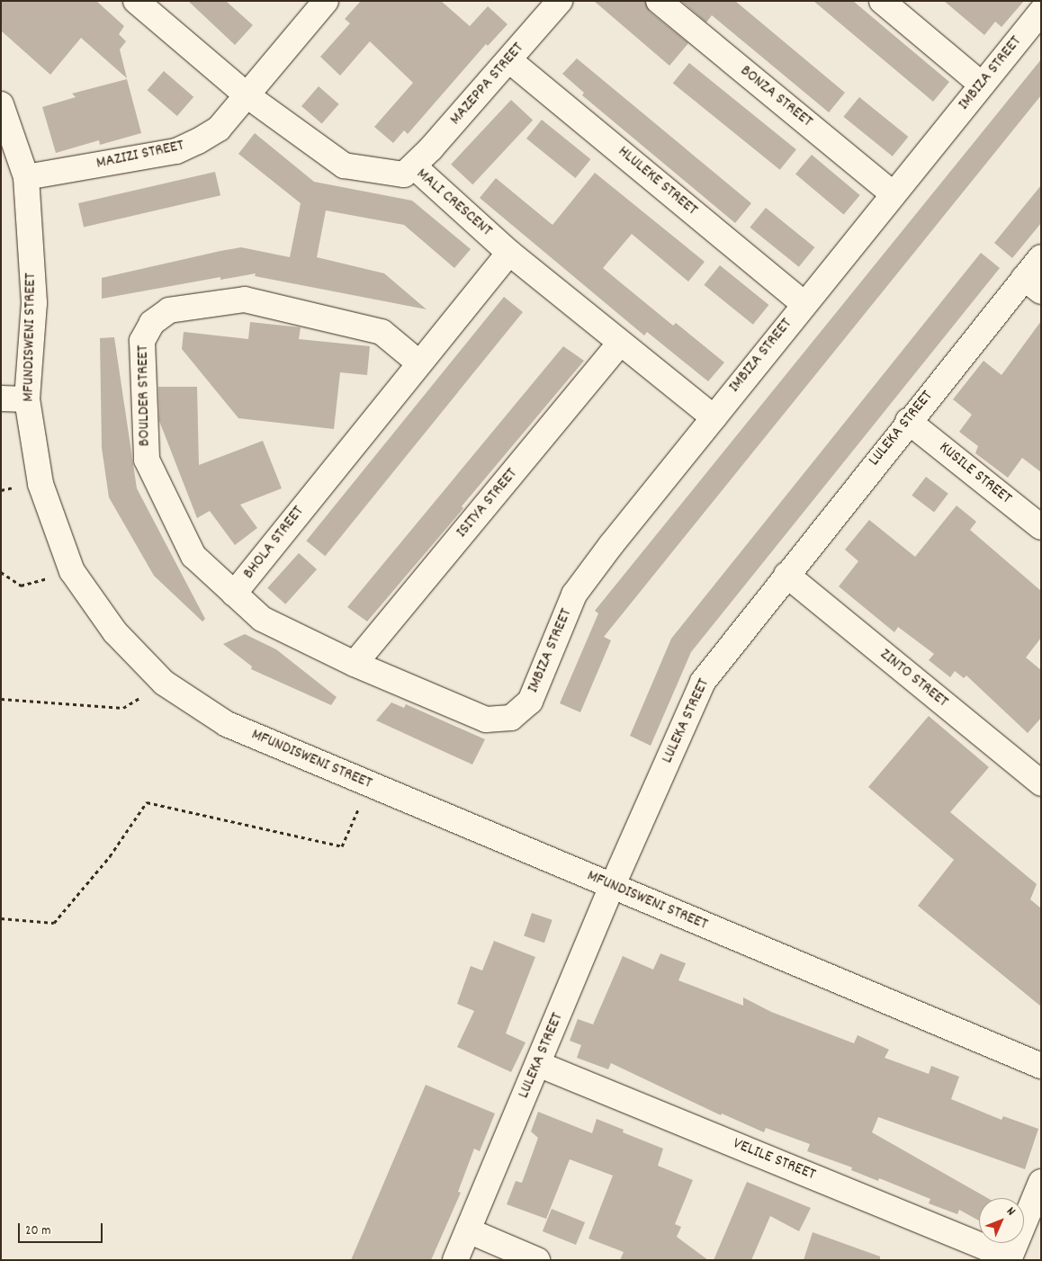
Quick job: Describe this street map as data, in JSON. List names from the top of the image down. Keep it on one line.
{"streets":{"street":["IMBIZA STREET","MAZEPPA STREET","BONZA STREET","MAZIZI STREET","HLULEKE STREET","MALI CRESCENT","MFUNDISWENI STREET","BOULDER STREET","LULEKA STREET","KUSILE STREET","ISITYA STREET","BHOLA STREET","ZINTO STREET","VELILE STREET"]},"crossings":[["IMBIZA STREET","BONZA STREET"],["IMBIZA STREET","HLULEKE STREET"],["IMBIZA STREET","MALI CRESCENT"],["IMBIZA STREET","BHOLA STREET"],["MAZEPPA STREET","HLULEKE STREET"],["MAZEPPA STREET","MALI CRESCENT"],["MAZIZI STREET","MALI CRESCENT"],["MAZIZI STREET","MFUNDISWENI STREET"],["MALI CRESCENT","ISITYA STREET"],["MALI CRESCENT","BHOLA STREET"],["MFUNDISWENI STREET","LULEKA STREET"],["BOULDER STREET","BHOLA STREET"],["LULEKA STREET","KUSILE STREET"],["LULEKA STREET","ZINTO STREET"],["LULEKA STREET","VELILE STREET"],["ISITYA STREET","BHOLA STREET"]],"scale_bar":"20 m","north":"top right"}
